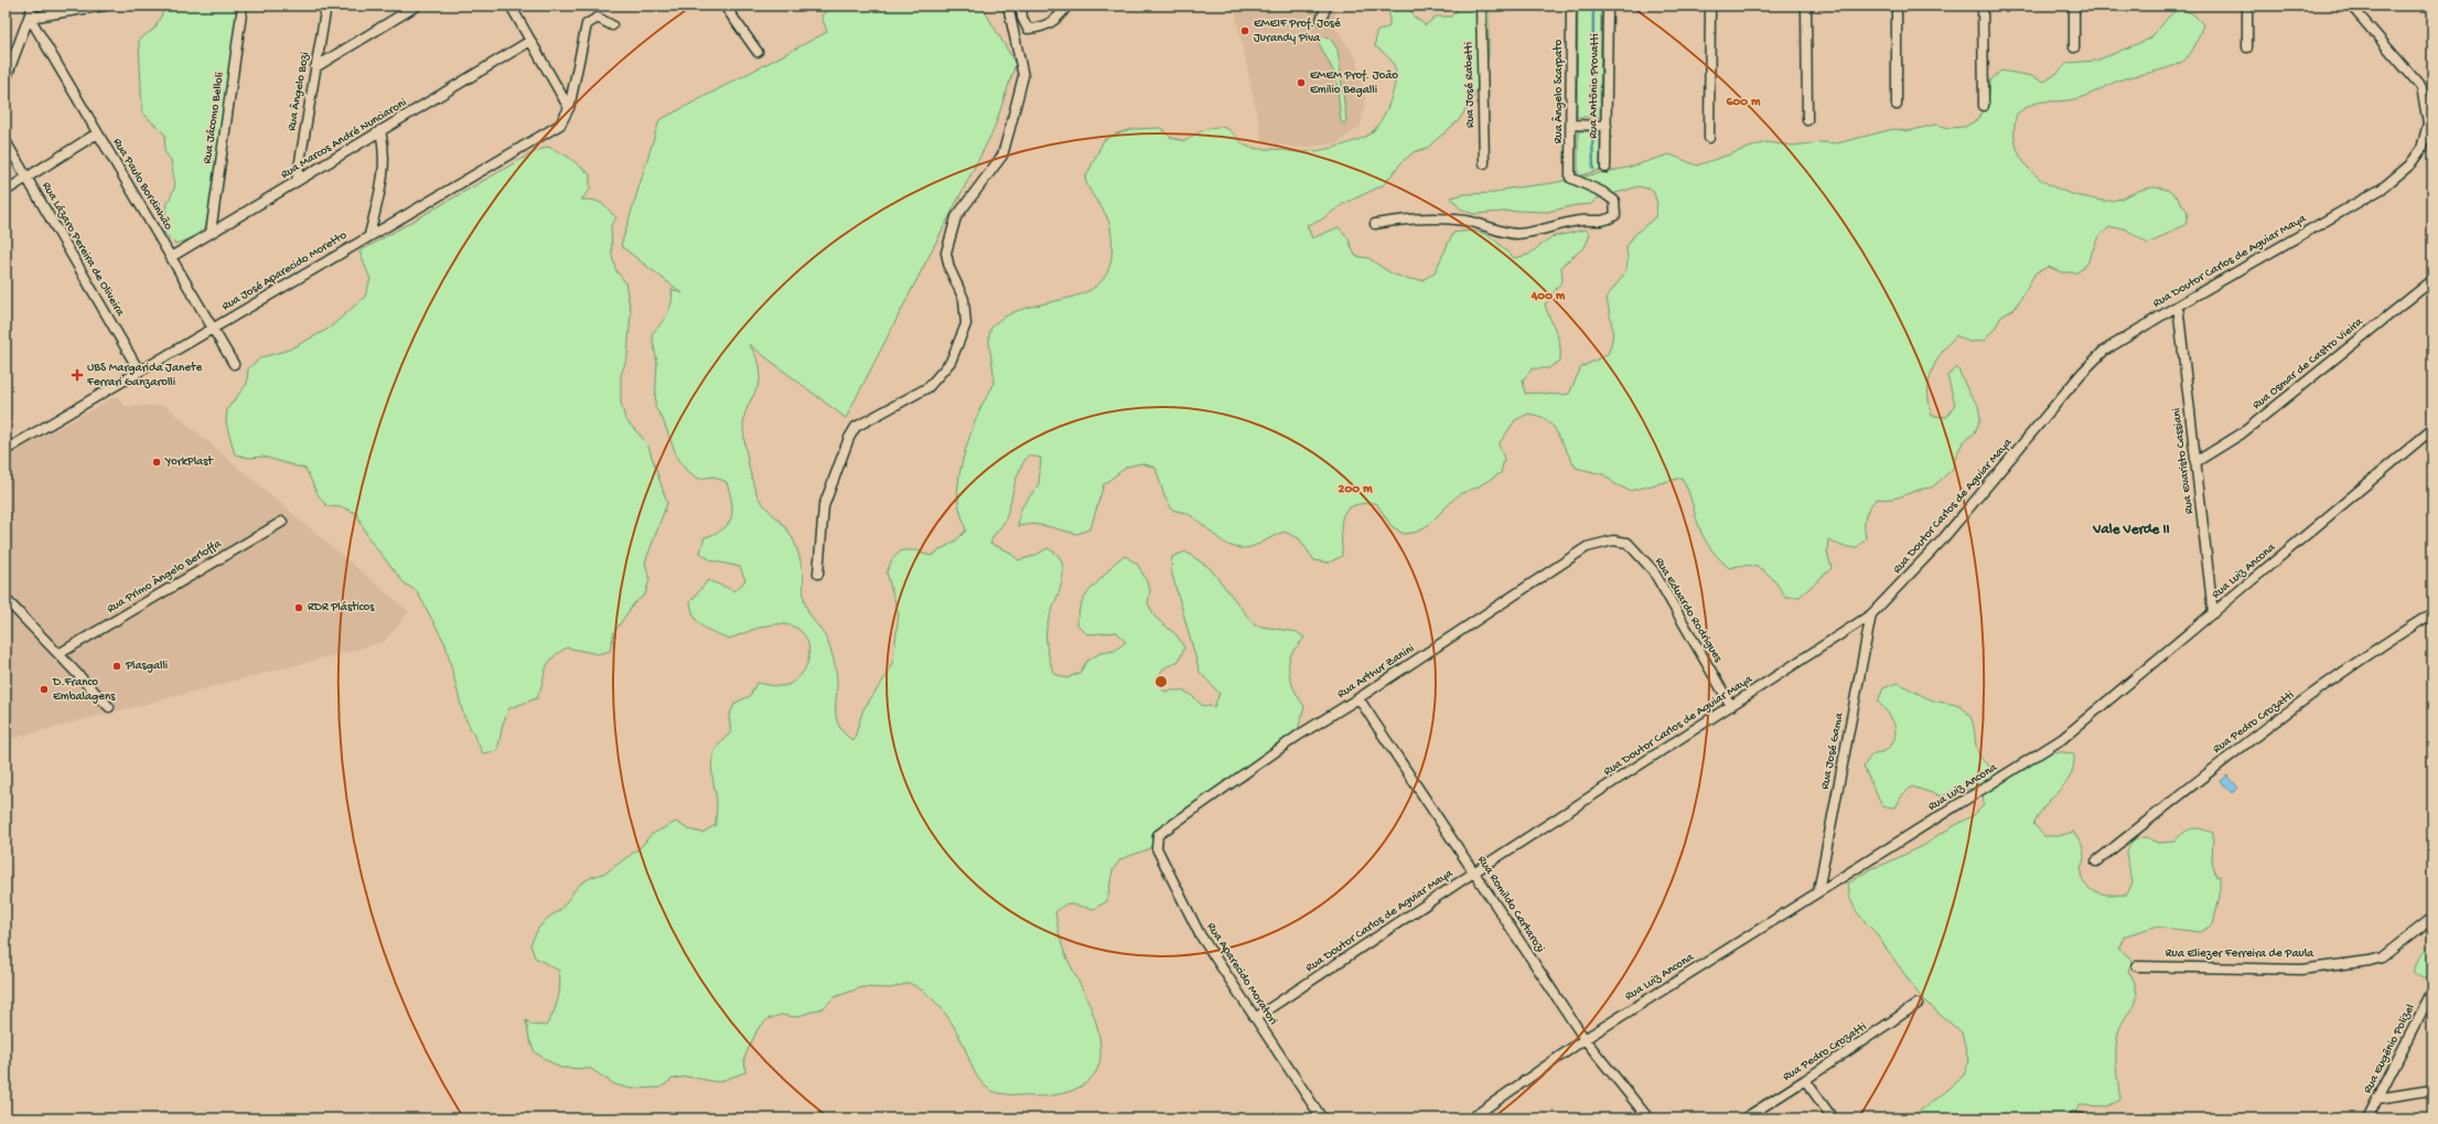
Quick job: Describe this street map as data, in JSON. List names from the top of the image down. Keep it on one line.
{"streets":{"street":["Rua José Rabetti","Rua Antônio Provatti","Rua Ângelo Bozi","Rua Ângelo Scarpato","Rua Jácomo Belloli","Rua Marcos André Nunciaroni","Rua Paulo Bordinhão","Rua Lázaro Pereira de Oliveira","Rua Doutor Carlos de Aguiar Maya","Rua José Aparecido Moretto","Rua Osmar de Castro Vieira","Rua Evaristo Cassiani","Rua Luiz Ancona","Rua Primo Ângelo Berloffa","Rua Eduardo Rodrigues","Rua Arthur Zanini","Rua Pedro Crozatti","Rua José Gama","Rua Romildo Cartarozi","Rua Eliezer Ferreira de Paula","Rua Aparecido Moratori","Rua Eugênio Polizel"]},"crossings":[["Rua Ângelo Bozi","Rua Marcos André Nunciaroni"],["Rua Jácomo Belloli","Rua Marcos André Nunciaroni"],["Rua Marcos André Nunciaroni","Rua Paulo Bordinhão"],["Rua Paulo Bordinhão","Rua José Aparecido Moretto"],["Rua Lázaro Pereira de Oliveira","Rua José Aparecido Moretto"],["Rua Doutor Carlos de Aguiar Maya","Rua Evaristo Cassiani"],["Rua Doutor Carlos de Aguiar Maya","Rua Eduardo Rodrigues"],["Rua Doutor Carlos de Aguiar Maya","Rua José Gama"],["Rua Doutor Carlos de Aguiar Maya","Rua Romildo Cartarozi"],["Rua Doutor Carlos de Aguiar Maya","Rua Aparecido Moratori"],["Rua Osmar de Castro Vieira","Rua Evaristo Cassiani"],["Rua Evaristo Cassiani","Rua Luiz Ancona"],["Rua Luiz Ancona","Rua José Gama"],["Rua Luiz Ancona","Rua Romildo Cartarozi"],["Rua Eduardo Rodrigues","Rua Arthur Zanini"],["Rua Arthur Zanini","Rua Romildo Cartarozi"],["Rua Arthur Zanini","Rua Aparecido Moratori"]],"districts":["Vale Verde II"],"places":{"other":["EMEIF Prof. José Jurandy Piva","EMEM Prof. João Emilio Begalli","YorkPlast","RDR Plásticos","Plasgalli","D.Franco Embalagens"],"health":["UBS Margarida Janete Ferrari Ganzarolli"]},"rings":["600 m","400 m","200 m"]}
